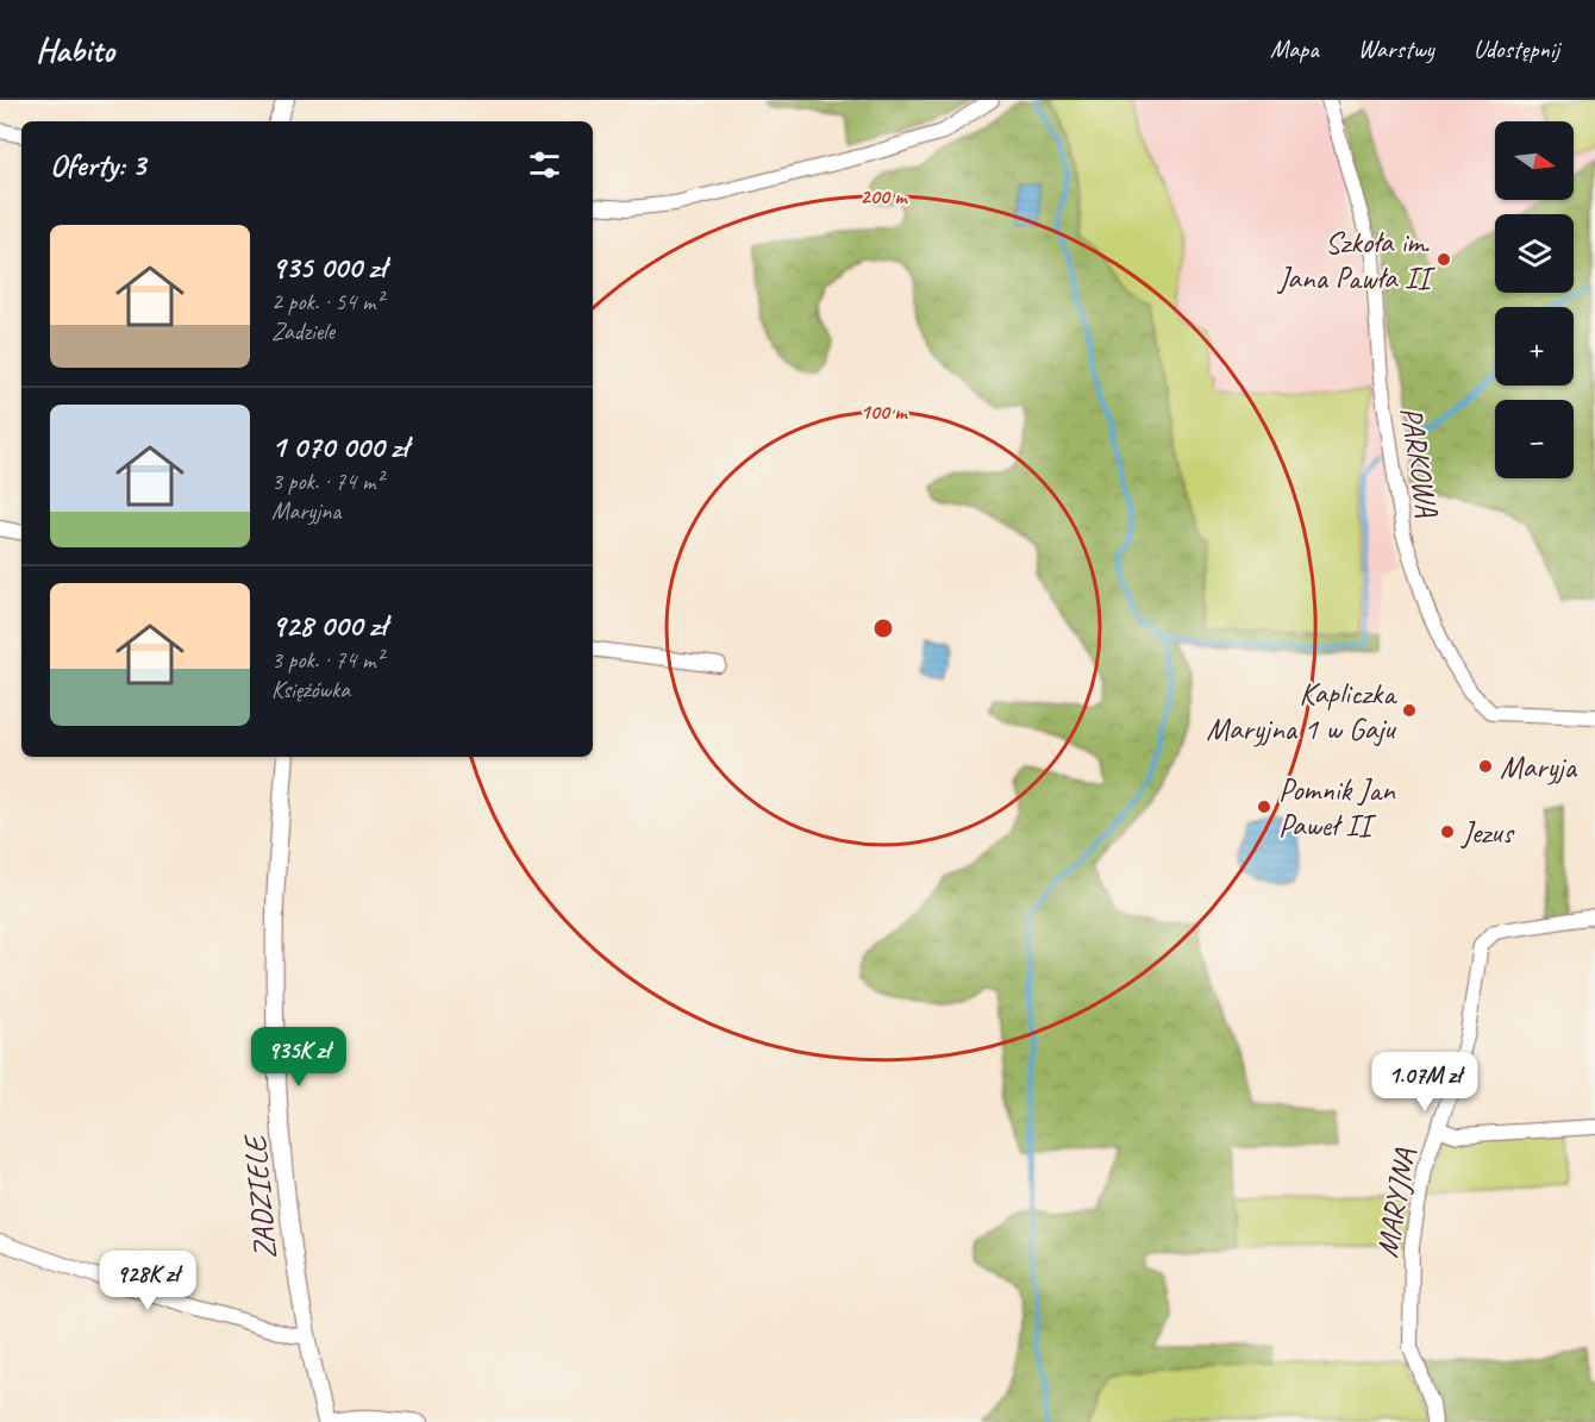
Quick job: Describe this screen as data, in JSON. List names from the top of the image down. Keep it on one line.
{"streets":{"street":["PARKOWA","ZADZIELE","MARYJNA"]},"places":["Szkoła im. Jana Pawła II","Kapliczka Maryjna 1 w Gaju","Maryja","Pomnik Jan Paweł II","Jezus"],"north":"right","page":{"header":"Habito","nav":["Mapa","Warstwy","Udostępnij"],"map_buttons":["+","−"],"heading":"Oferty: 3","list":[{"name":"935 000 zł","note":"2 pok. · 54 m² · Zadziele"},{"name":"1 070 000 zł","note":"3 pok. · 74 m² · Maryjna"},{"name":"928 000 zł","note":"3 pok. · 74 m² · Księżówka"}],"price":["935K zł","1.07M zł","928K zł"]},"rings":["200 m","100 m"]}
